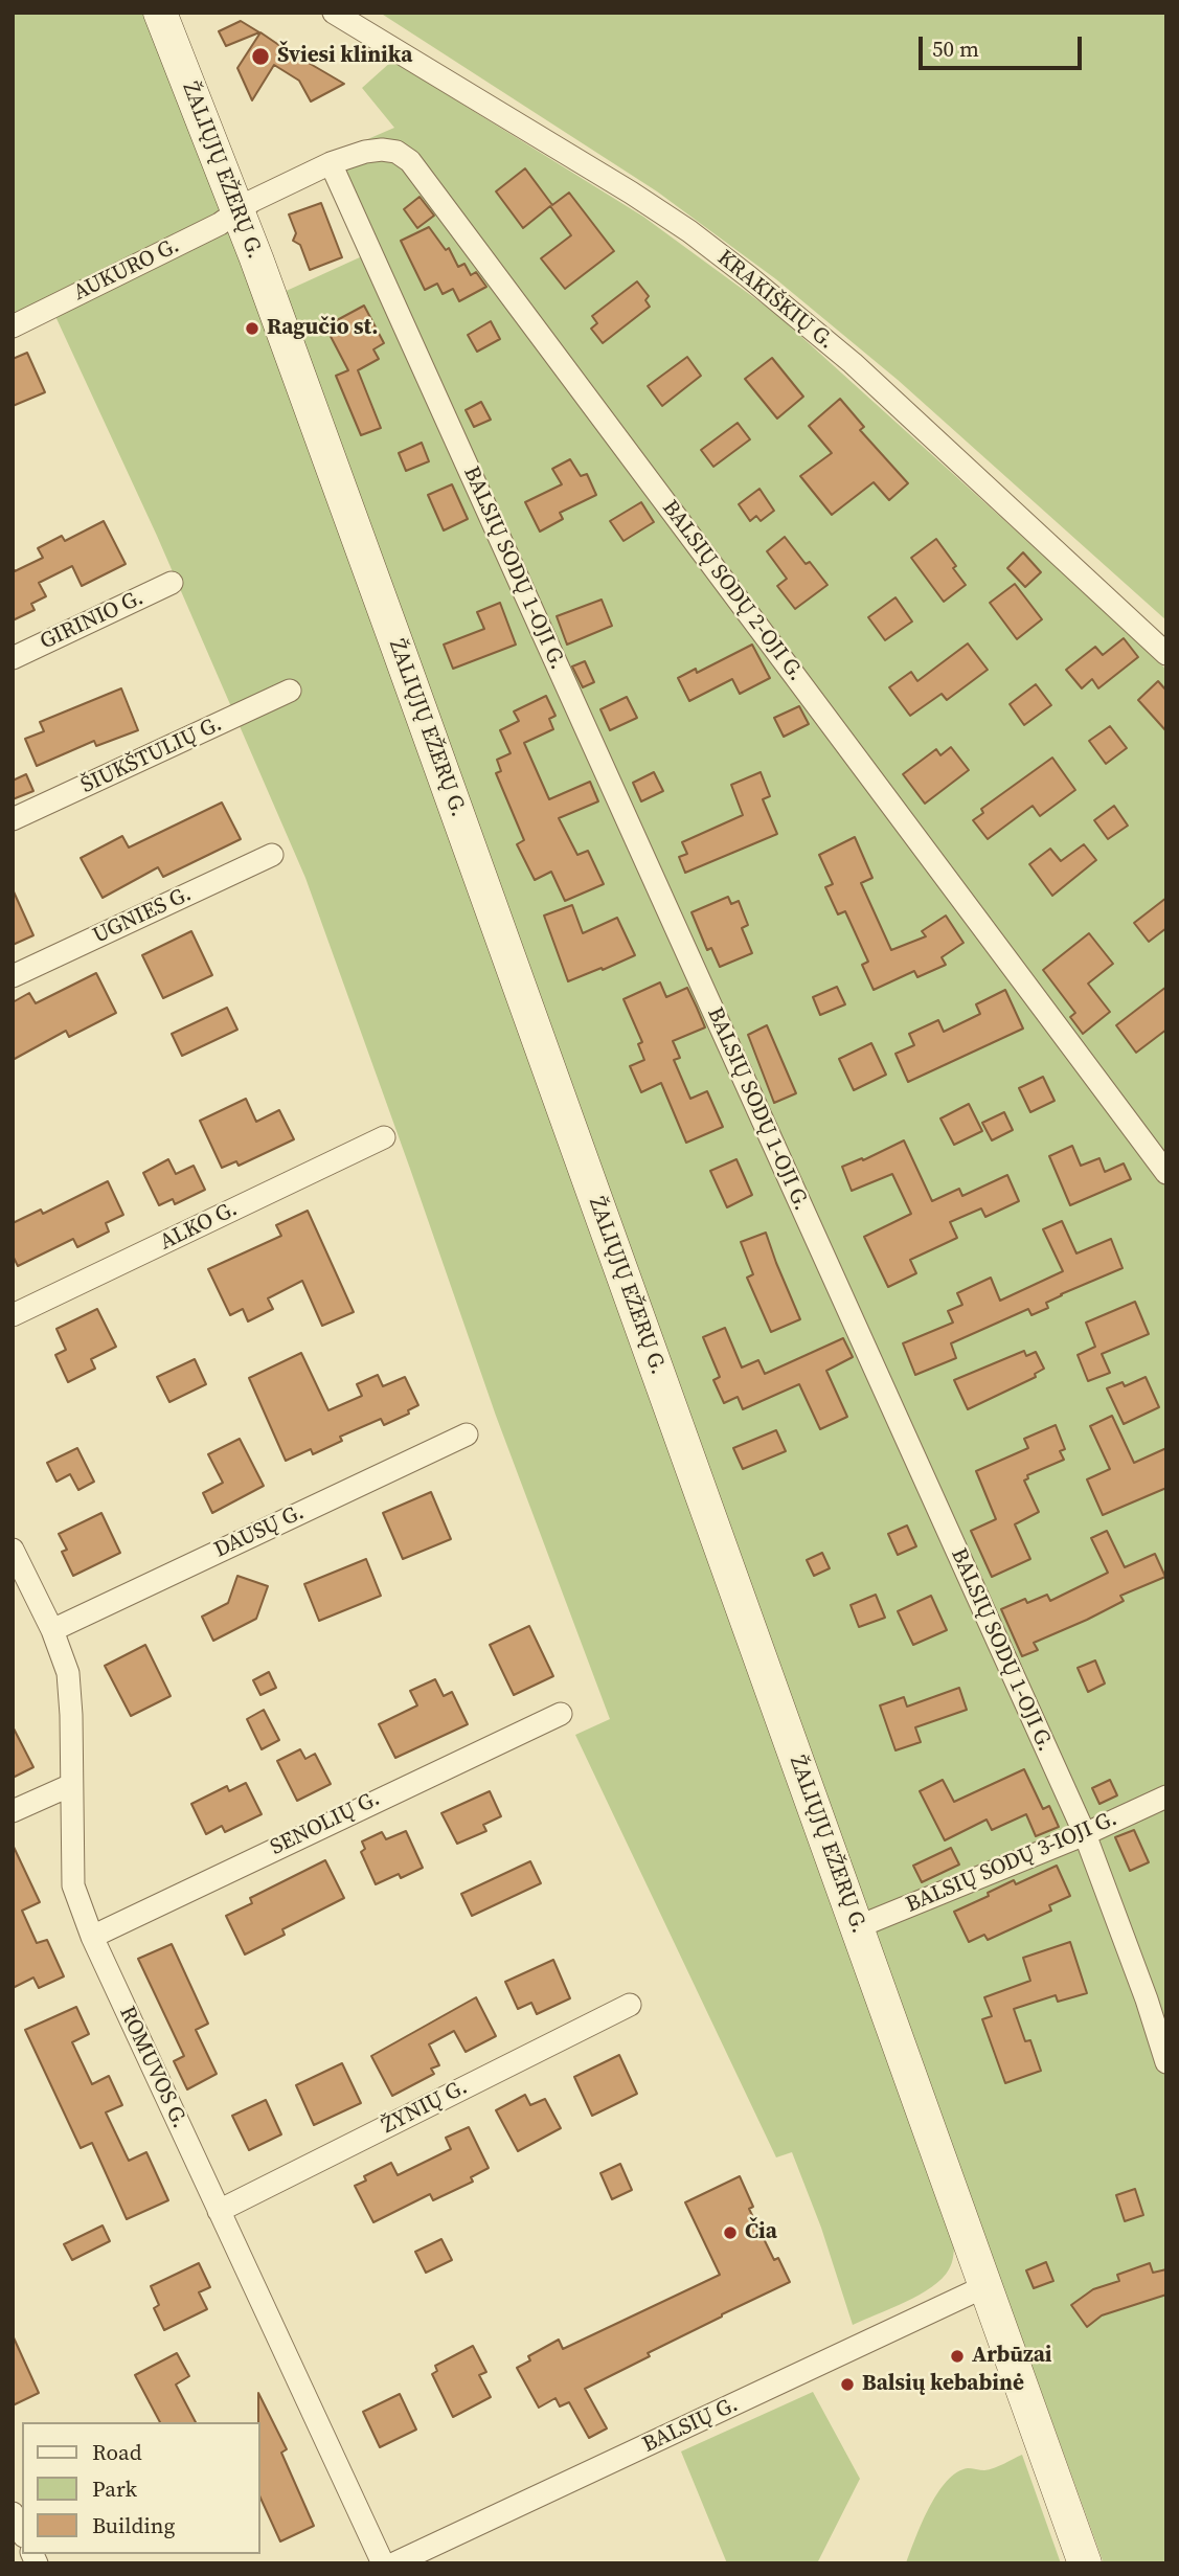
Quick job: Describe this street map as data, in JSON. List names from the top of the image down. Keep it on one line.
{"streets":{"main road":["ŽALIŲJŲ EŽERŲ G."],"street":["AUKURO G.","KRAKIŠKIŲ G.","BALSIŲ SODŲ 1-OJI G.","BALSIŲ SODŲ 2-OJI G.","GIRINIO G.","ŠIUKŠTULIŲ G.","UGNIES G.","ALKO G.","DAUSŲ G.","SENOLIŲ G.","BALSIŲ SODŲ 3-IOJI G.","ROMUVOS G.","ŽYNIŲ G.","BALSIŲ G."]},"crossings":[["ŽALIŲJŲ EŽERŲ G.","AUKURO G."],["ŽALIŲJŲ EŽERŲ G.","BALSIŲ SODŲ 2-OJI G."],["ŽALIŲJŲ EŽERŲ G.","BALSIŲ SODŲ 3-IOJI G."],["ŽALIŲJŲ EŽERŲ G.","BALSIŲ G."],["AUKURO G.","BALSIŲ SODŲ 2-OJI G."],["BALSIŲ SODŲ 1-OJI G.","BALSIŲ SODŲ 2-OJI G."],["BALSIŲ SODŲ 1-OJI G.","BALSIŲ SODŲ 3-IOJI G."],["DAUSŲ G.","ROMUVOS G."],["SENOLIŲ G.","ROMUVOS G."],["ROMUVOS G.","ŽYNIŲ G."]],"places":["Šviesi klinika","Ragučio st.","Čia","Arbūzai","Balsių kebabinė"],"legend":["Road","Park","Building"],"scale_bar":"50 m"}
